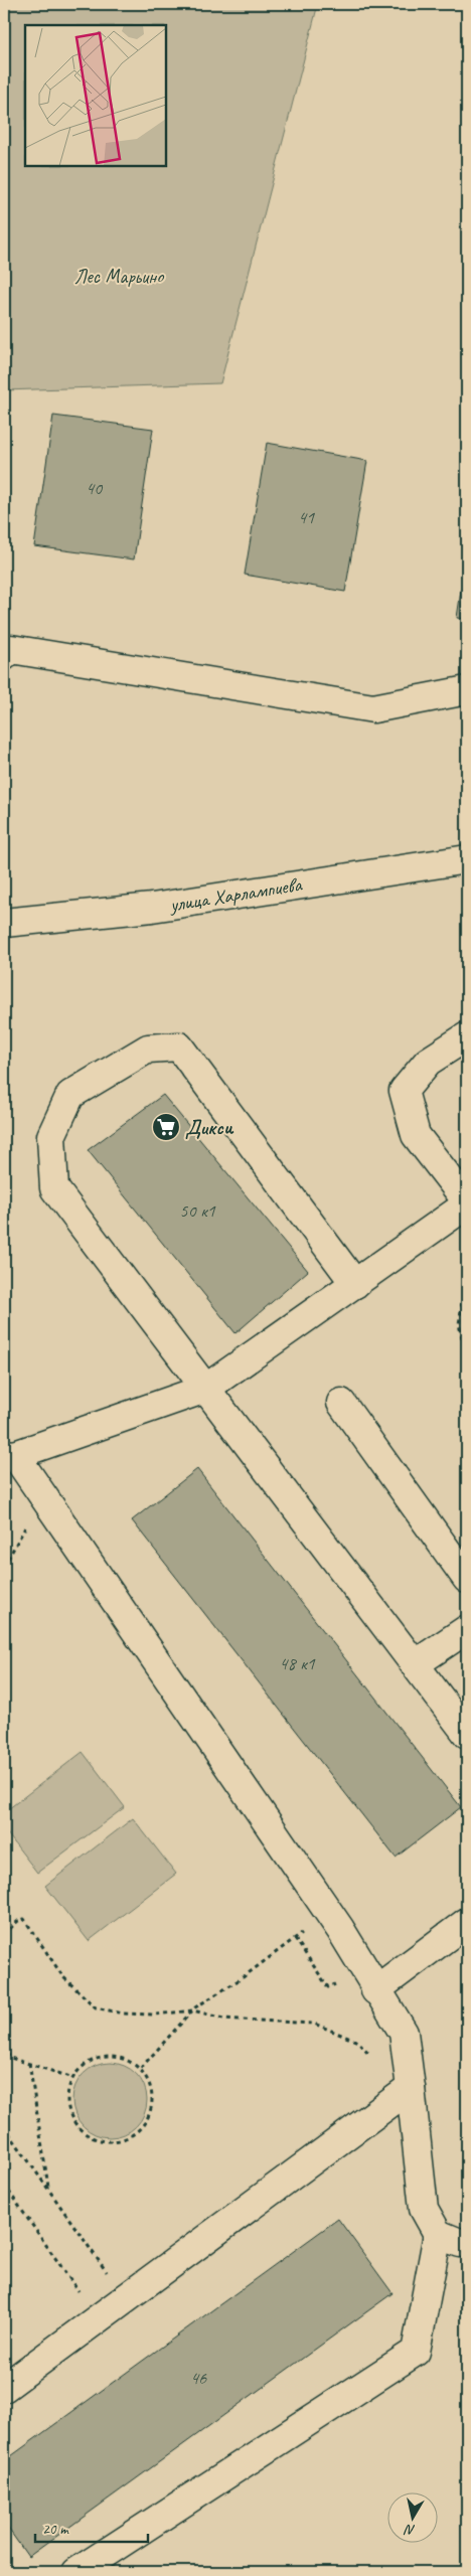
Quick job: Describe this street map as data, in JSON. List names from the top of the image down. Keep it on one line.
{"streets":{"street":["улица Харлампиева"]},"parks":["Лес Марьино"],"places":{"supermarket":["Дикси"]},"house_numbers":["40","41","50 к1","48 к1","46"],"scale_bar":"20 m","north":"bottom"}
